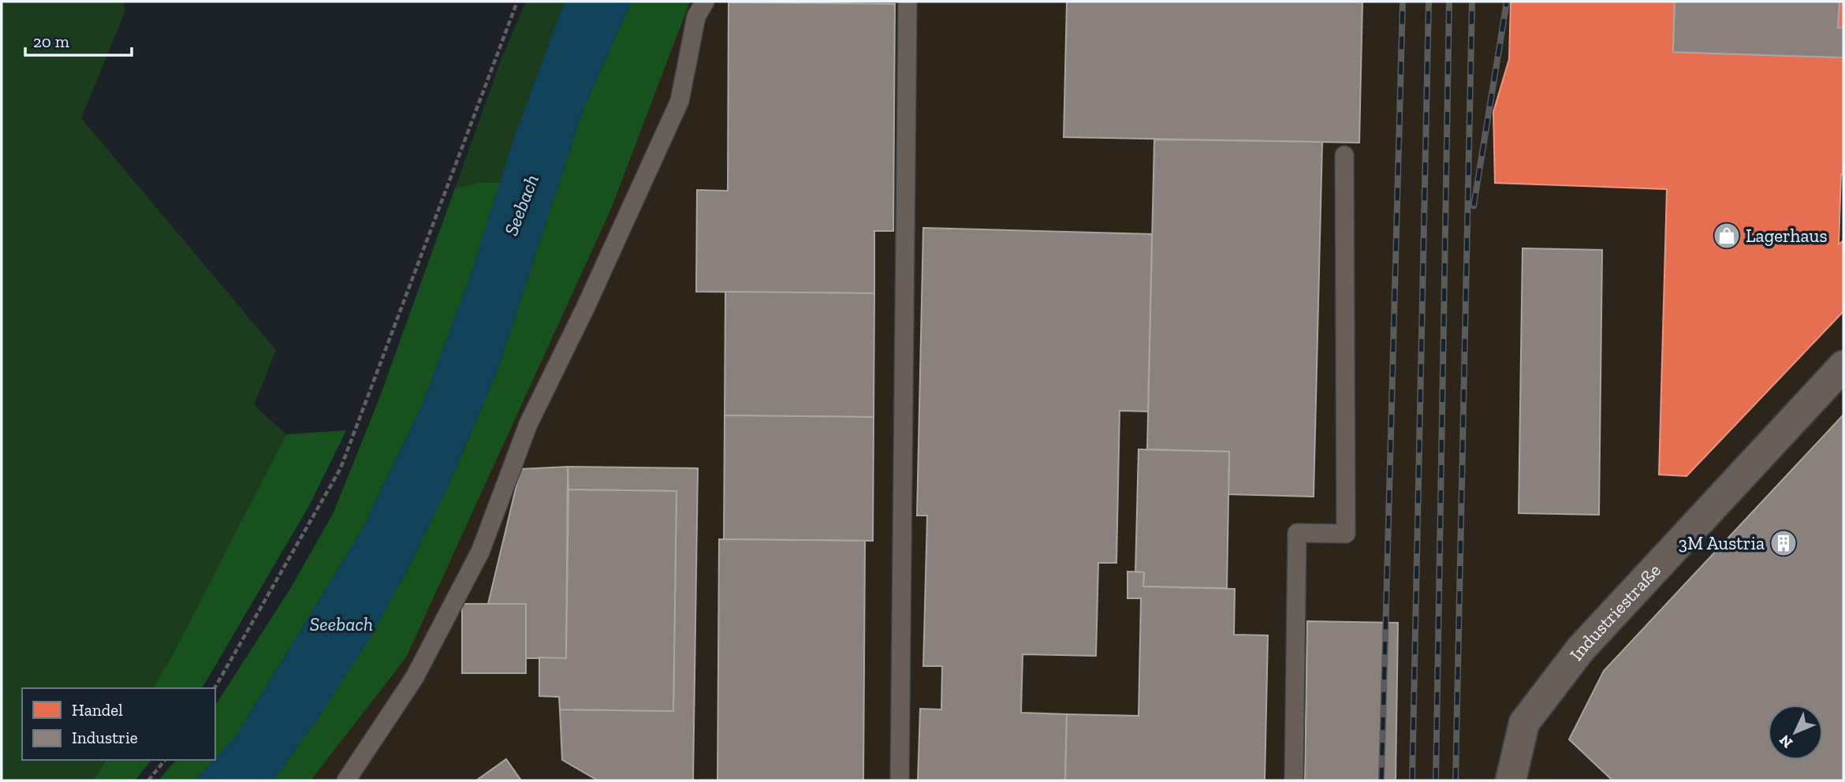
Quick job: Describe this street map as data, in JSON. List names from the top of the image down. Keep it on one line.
{"streets":{"street":["Industriestraße"]},"water":["Seebach"],"places":{"shop":["Lagerhaus"],"building":["3M Austria"]},"legend":["Handel","Industrie"],"scale_bar":"20 m","north":"bottom left"}
